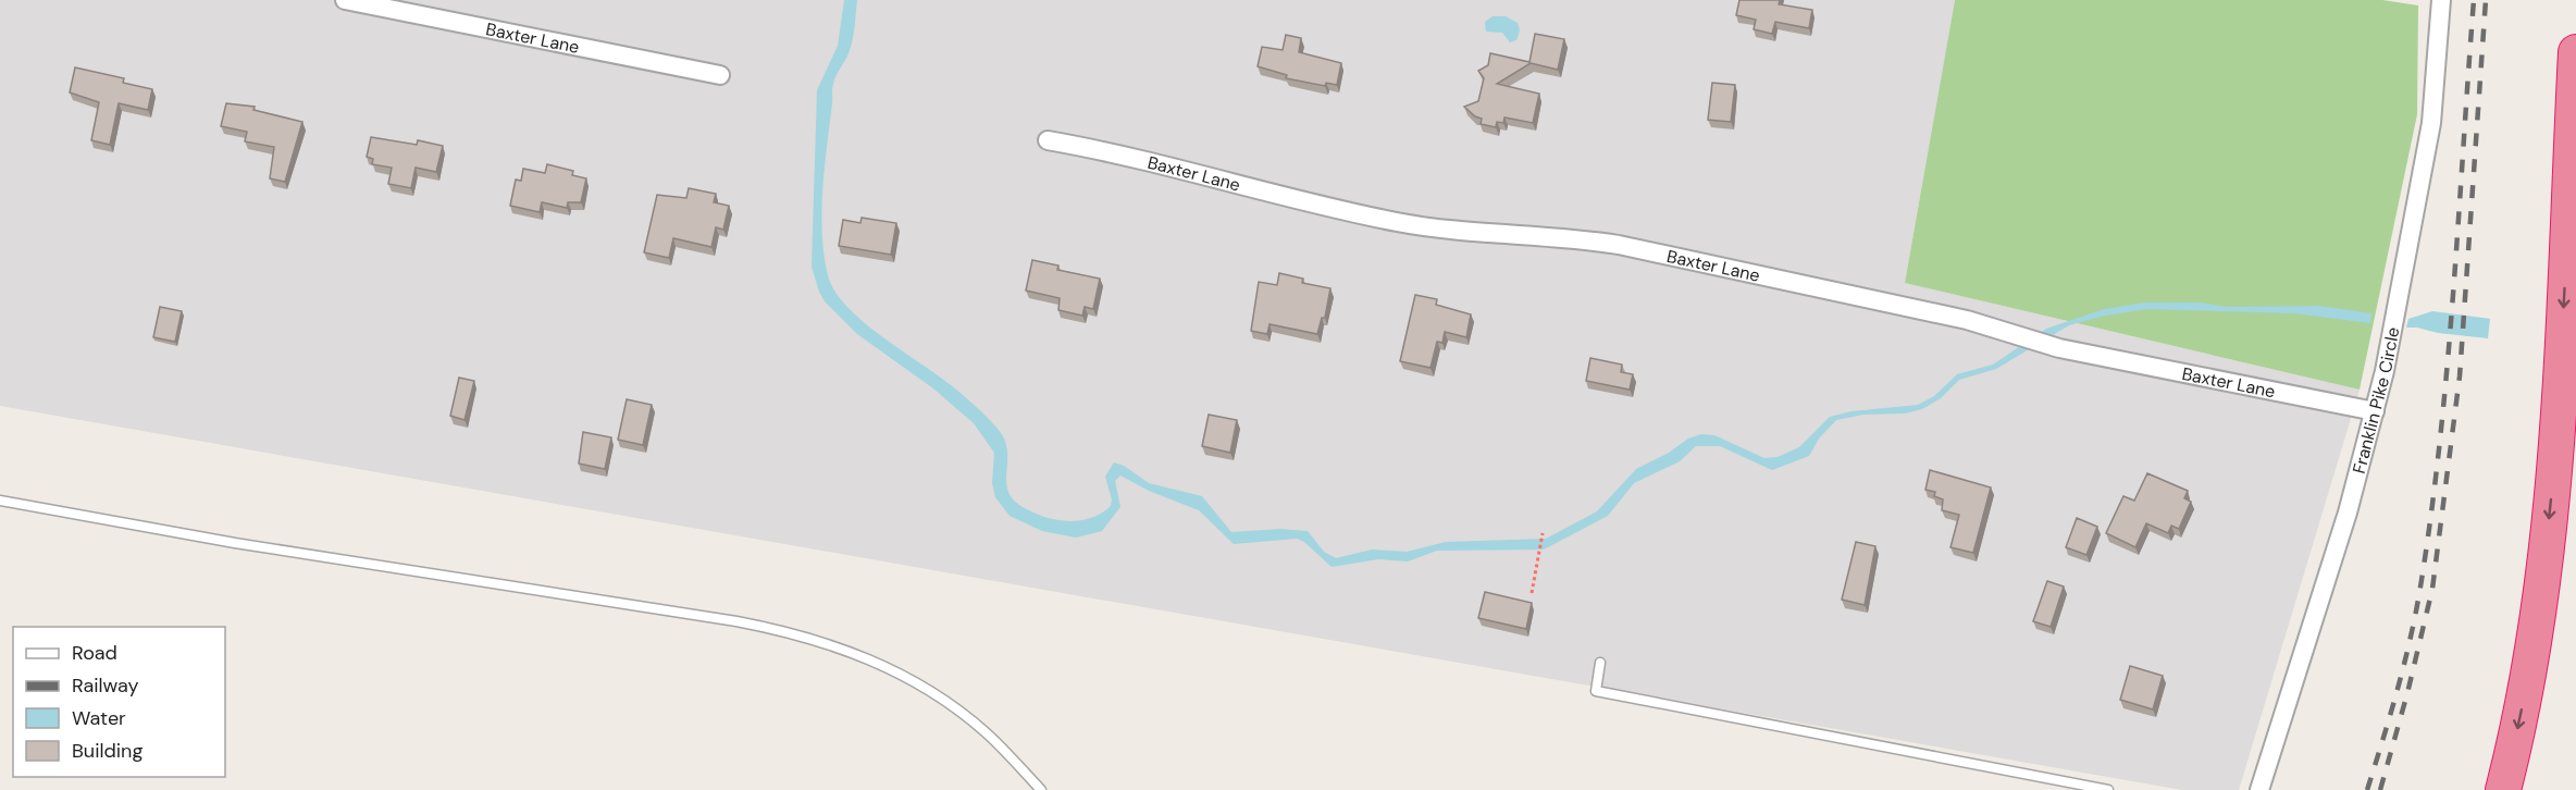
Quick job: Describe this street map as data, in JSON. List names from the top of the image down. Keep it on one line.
{"streets":{"street":["Baxter Lane","Franklin Pike Circle"]},"crossings":[["Baxter Lane","Franklin Pike Circle"]],"legend":["Road","Railway","Water","Building"]}
